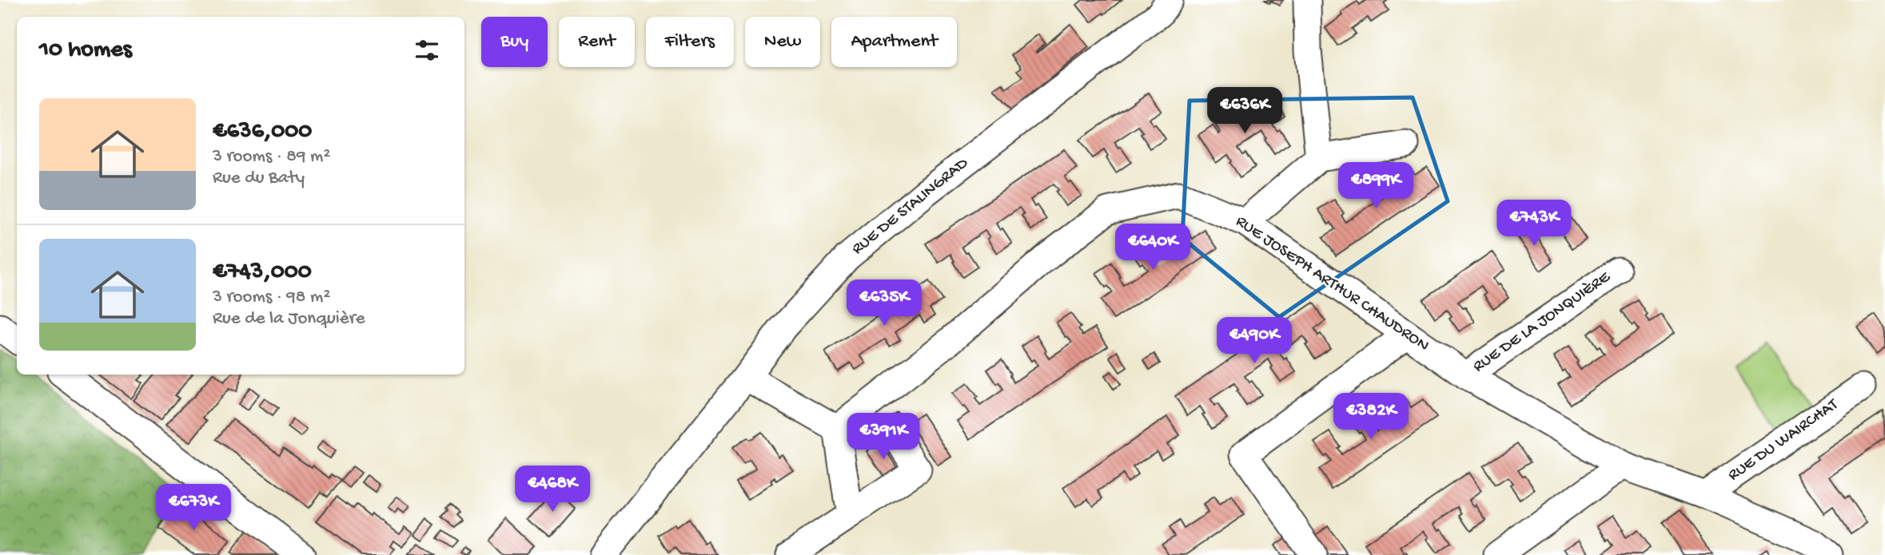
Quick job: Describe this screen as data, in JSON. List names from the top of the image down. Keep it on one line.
{"streets":{"street":["RUE DE STALINGRAD","RUE JOSEPH ARTHUR CHAUDRON","RUE DE LA JONQUIÈRE","RUE DU WAIRCHAT"]},"crossings":[["RUE JOSEPH ARTHUR CHAUDRON","RUE DE LA JONQUIÈRE"],["RUE JOSEPH ARTHUR CHAUDRON","RUE DU WAIRCHAT"]],"page":{"chip":["Buy","Rent","Filters","New","Apartment"],"heading":"10 homes","list":[{"name":"€636,000","note":"3 rooms · 89 m² · Rue du Baty"},{"name":"€743,000","note":"3 rooms · 98 m² · Rue de la Jonquière"}],"price":["€636K","€899K","€743K","€640K","€635K","€490K","€382K","€391K","€468K","€673K"]}}
